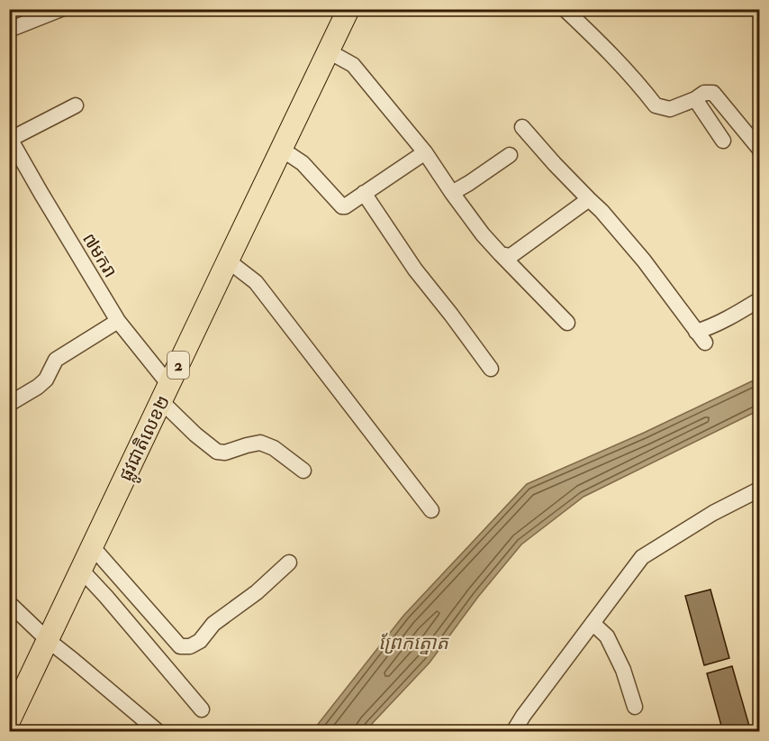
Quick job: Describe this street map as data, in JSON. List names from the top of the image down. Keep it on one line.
{"streets":{"highway":["2","ផ្លូវជាតិលេខ២"],"street":["៧មករា"]},"crossings":[["៧មករា","ផ្លូវជាតិលេខ២"]],"water":["ព្រែកត្នោត"]}
